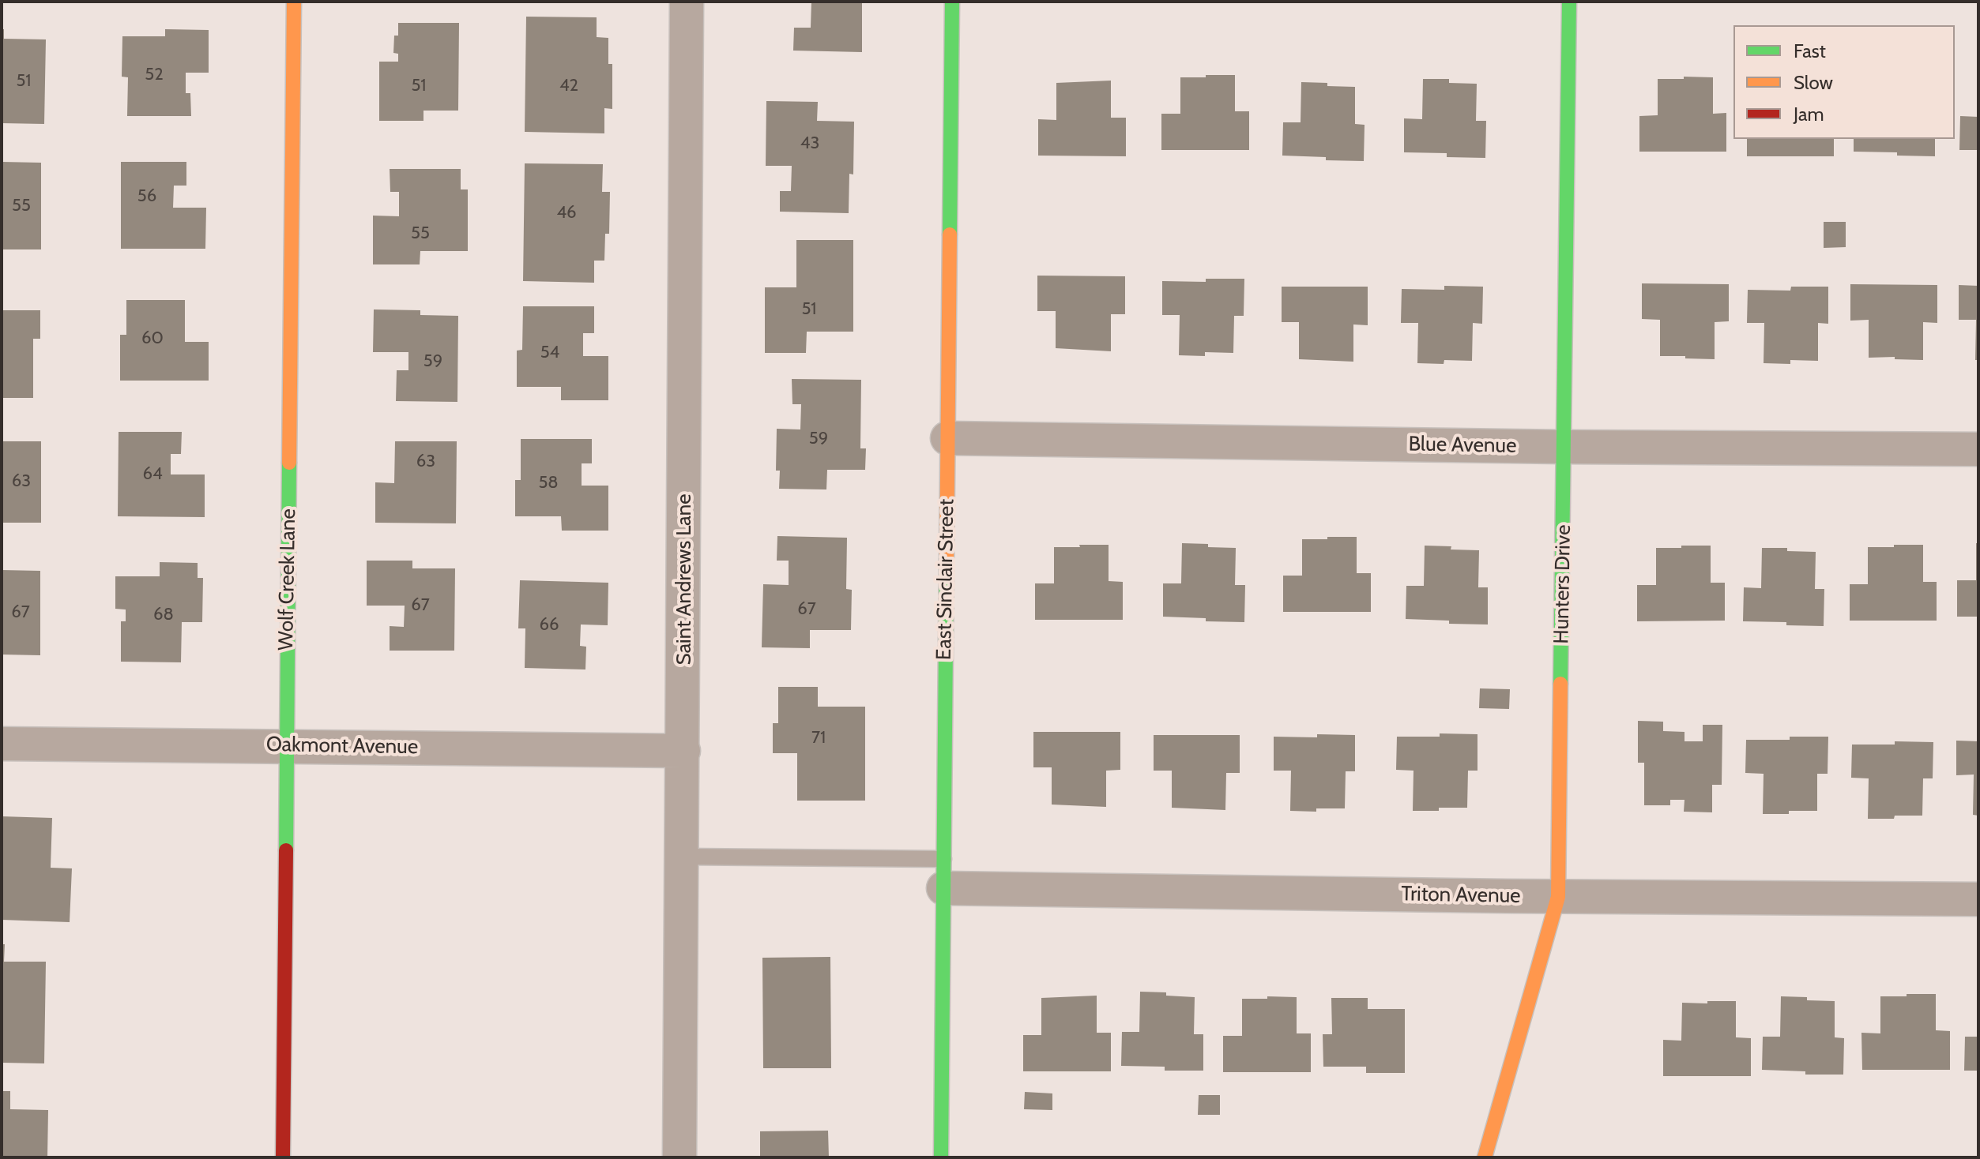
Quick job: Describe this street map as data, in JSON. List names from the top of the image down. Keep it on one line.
{"streets":{"street":["Blue Avenue","Wolf Creek Lane","Saint Andrews Lane","East Sinclair Street","Hunters Drive","Oakmont Avenue","Triton Avenue"]},"crossings":[["Blue Avenue","East Sinclair Street"],["Blue Avenue","Hunters Drive"],["Wolf Creek Lane","Oakmont Avenue"],["Saint Andrews Lane","Oakmont Avenue"],["East Sinclair Street","Triton Avenue"],["Hunters Drive","Triton Avenue"]],"house_numbers":["52","51","51","42","43","56","55","46","55","51","60","54","59","59","63","64","63","58","67","67","67","68","66","71"],"legend":["Fast","Slow","Jam"]}
